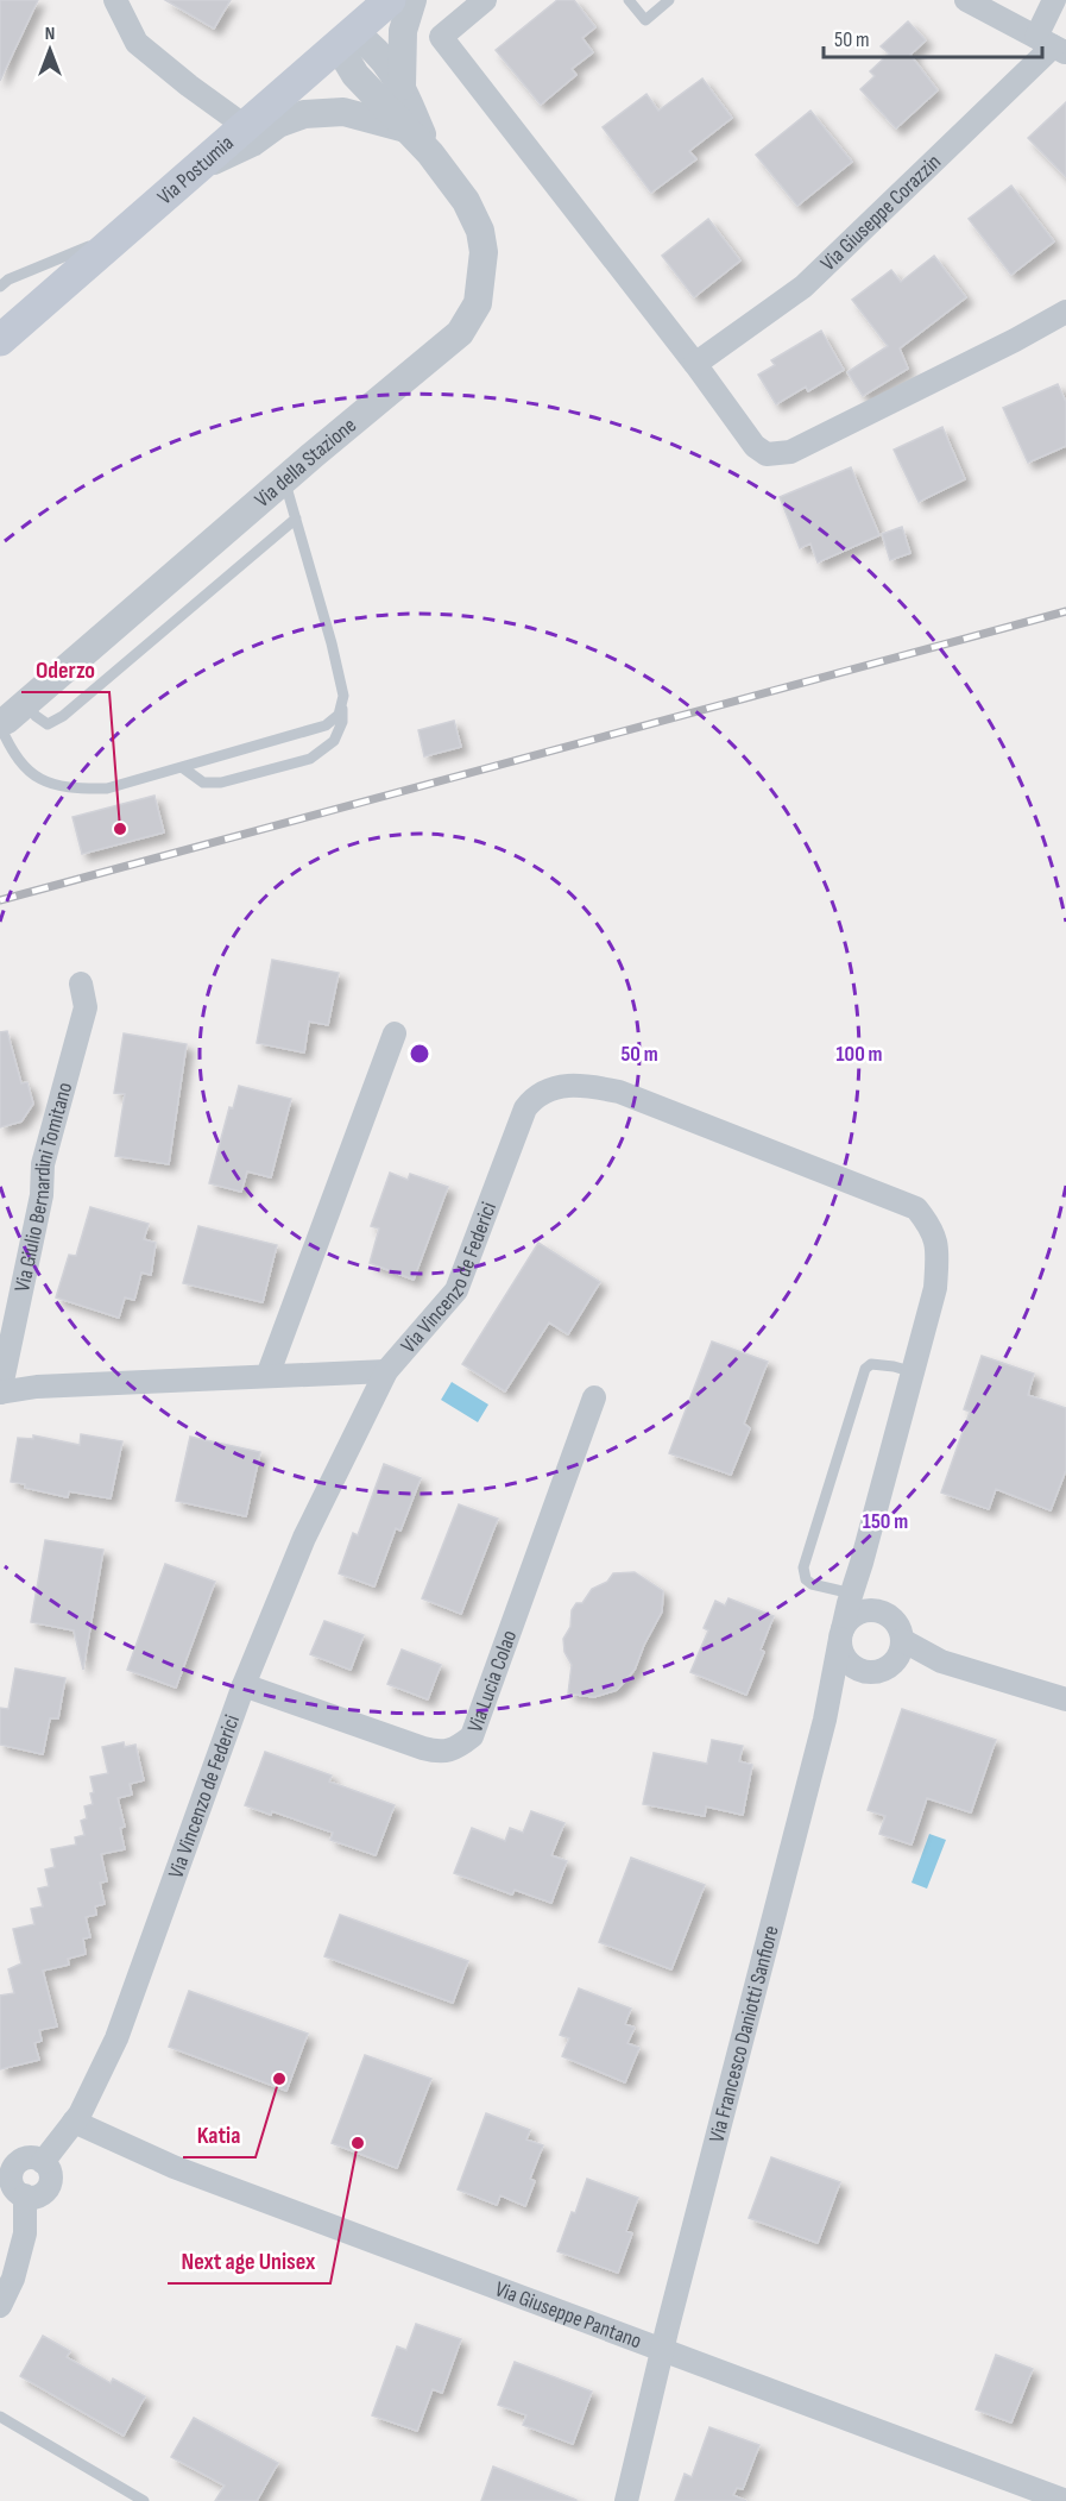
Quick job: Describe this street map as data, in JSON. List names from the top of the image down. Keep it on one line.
{"streets":{"main road":["Via Postumia"],"street":["Via Giuseppe Corazzin","Via della Stazione","Via Giulio Bernardini Tomitano","Via Vincenzo de Federici","Via Lucia Colao","Via Francesco Daniotti Sanfiore","Via Giuseppe Pantano"]},"crossings":[["Via Postumia","Via della Stazione"],["Via Giulio Bernardini Tomitano","Via Vincenzo de Federici"],["Via Vincenzo de Federici","Via Lucia Colao"],["Via Vincenzo de Federici","Via Francesco Daniotti Sanfiore"],["Via Vincenzo de Federici","Via Giuseppe Pantano"],["Via Francesco Daniotti Sanfiore","Via Giuseppe Pantano"]],"places":["Oderzo","Katia","Next age Unisex"],"scale_bar":"50 m","north":"top","rings":["50 m","100 m","150 m"]}
